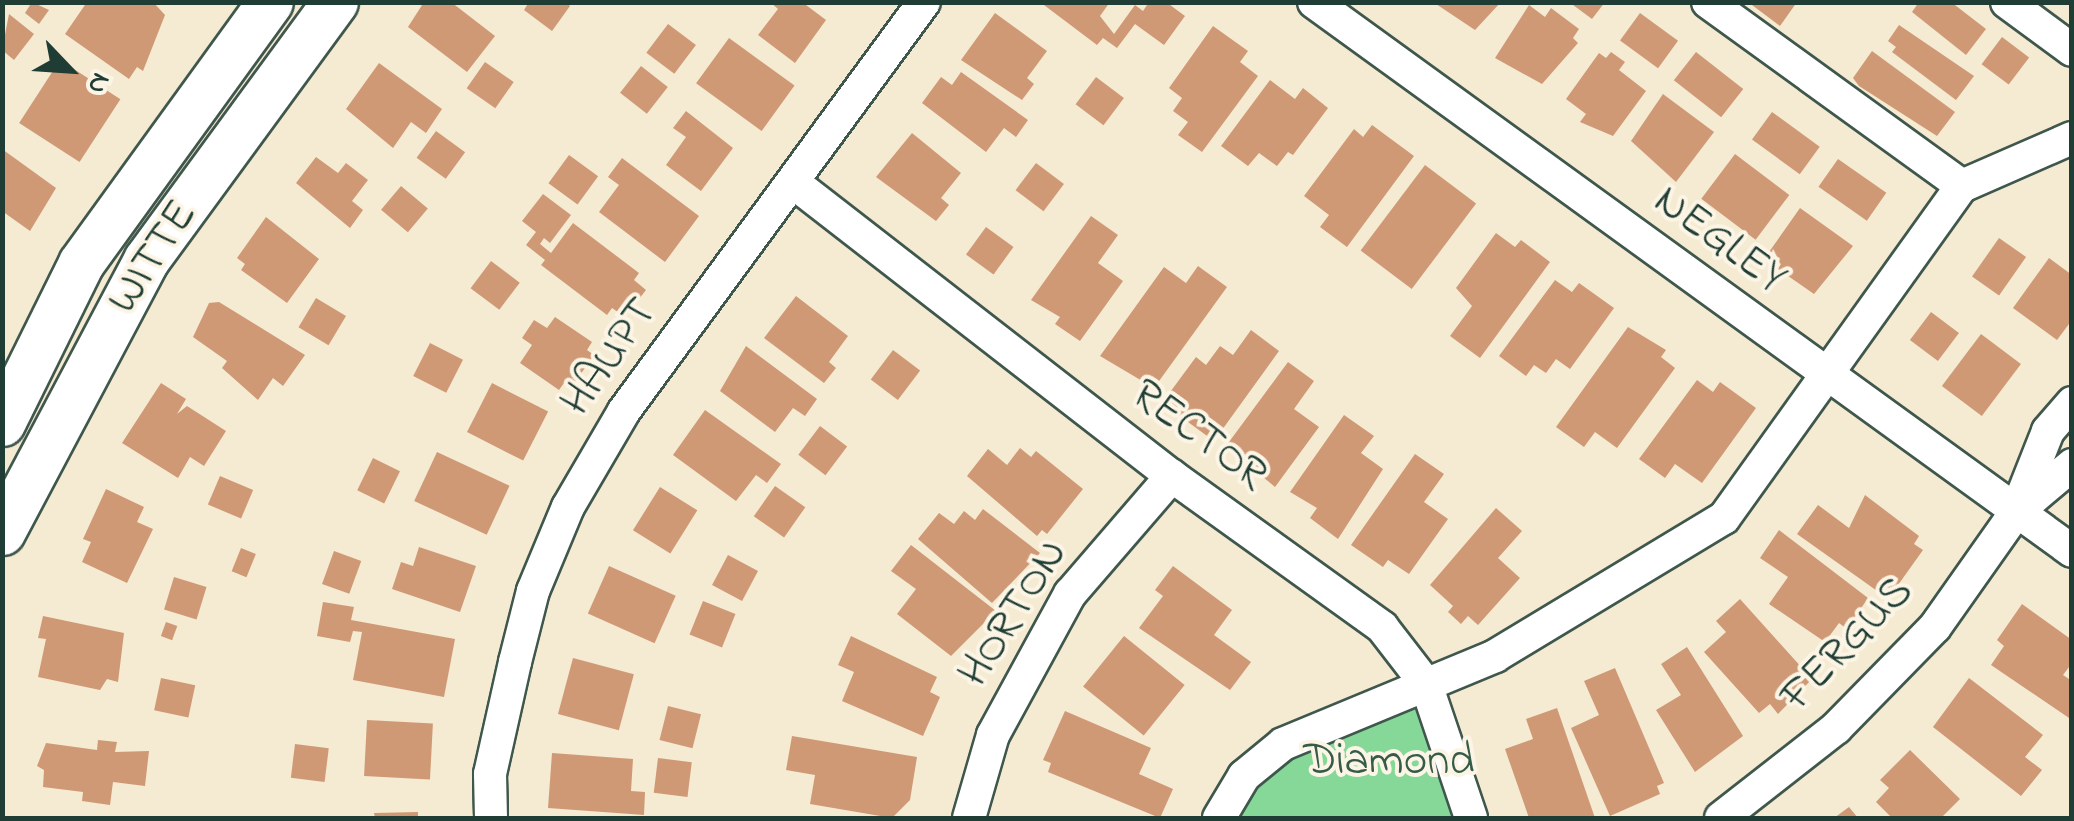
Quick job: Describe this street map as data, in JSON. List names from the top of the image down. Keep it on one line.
{"streets":{"street":["NEGLEY","WITTE","HAUPT","RECTOR","HORTON","FERGUS"]},"crossings":[["NEGLEY","FERGUS"],["HAUPT","RECTOR"],["RECTOR","HORTON"]],"parks":["Diamond"],"north":"bottom right"}
